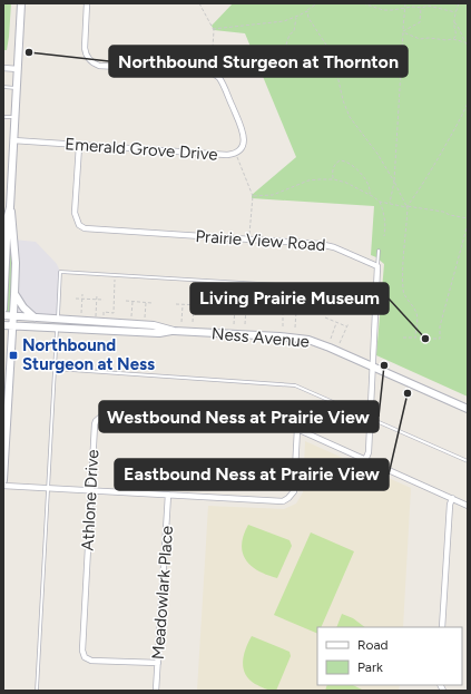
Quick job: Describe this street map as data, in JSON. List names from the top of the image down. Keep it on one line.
{"streets":{"main road":["Ness Avenue"],"street":["Emerald Grove Drive","Prairie View Road","Athlone Drive","Meadowlark Place"]},"crossings":[["Emerald Grove Drive","Prairie View Road"],["Athlone Drive","Meadowlark Place"]],"places":{"other":["Northbound Sturgeon at Thornton","Living Prairie Museum","Westbound Ness at Prairie View","Eastbound Ness at Prairie View"],"transit":["Northbound Sturgeon at Ness"]},"legend":["Road","Park"]}
